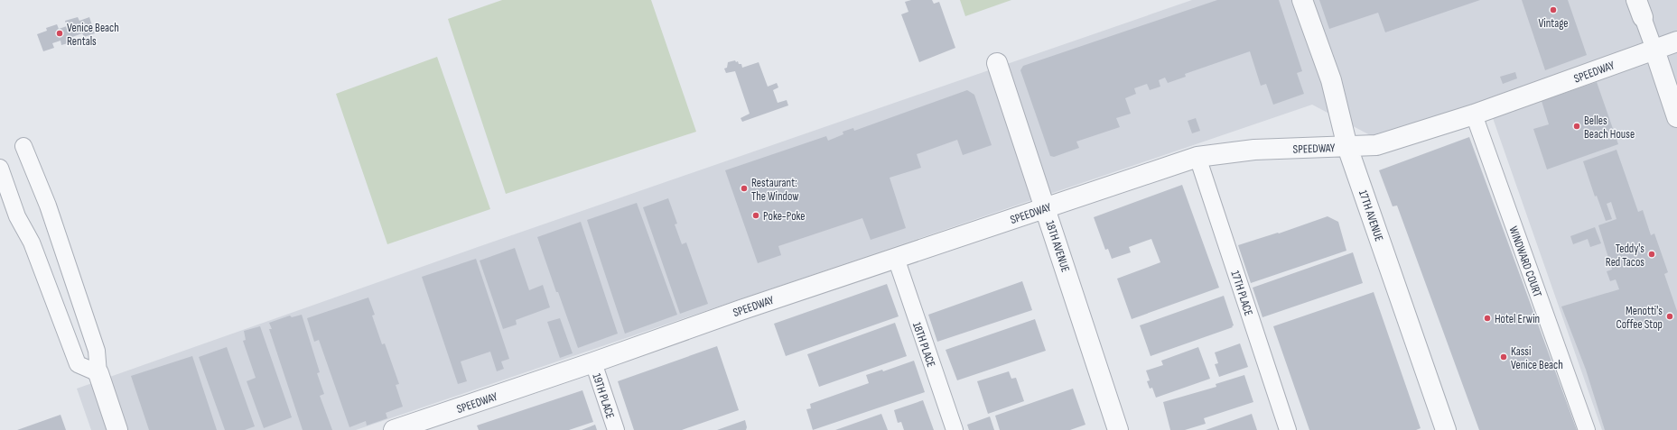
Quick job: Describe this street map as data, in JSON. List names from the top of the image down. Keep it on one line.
{"streets":{"street":["SPEEDWAY","17TH AVENUE","18TH AVENUE"],"lane":["WINDWARD COURT","17TH PLACE","18TH PLACE","19TH PLACE"]},"crossings":[["SPEEDWAY","17TH AVENUE"],["SPEEDWAY","18TH AVENUE"],["SPEEDWAY","WINDWARD COURT"],["SPEEDWAY","17TH PLACE"],["SPEEDWAY","18TH PLACE"],["SPEEDWAY","19TH PLACE"]],"places":["Vintage","Venice Beach Rentals","Belles Beach House","Restaurant: The Window","Poke-Poke","Teddy's Red Tacos","Menotti's Coffee Stop","Hotel Erwin","Kassi Venice Beach"]}
